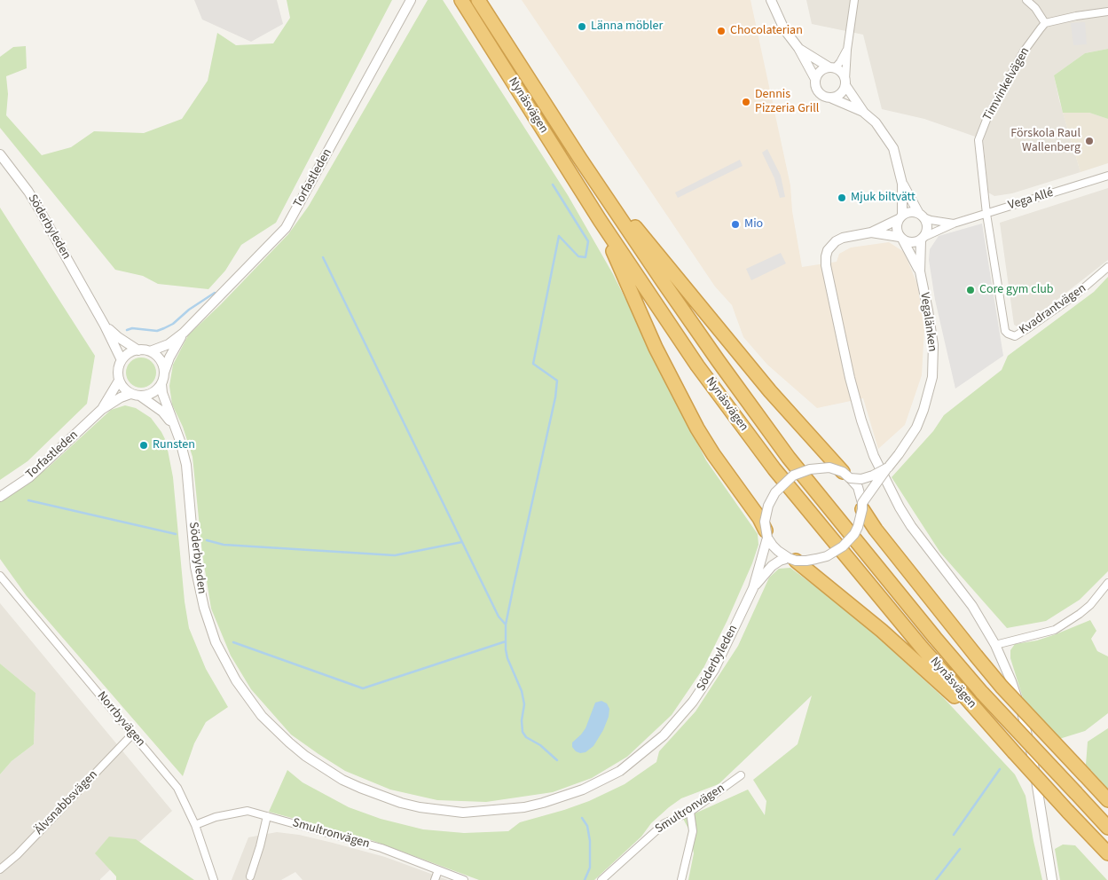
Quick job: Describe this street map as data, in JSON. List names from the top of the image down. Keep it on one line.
{"streets":{"highway":["Nynäsvägen"],"street":["Timvinkelvägen","Torfastleden","Vega Allé","Söderbyleden","Kvadrantvägen","Vegalänken","Norrbyvägen","Älvsnabbsvägen","Smultronvägen"]},"crossings":[["Timvinkelvägen","Vega Allé"],["Timvinkelvägen","Kvadrantvägen"],["Torfastleden","Söderbyleden"],["Vega Allé","Kvadrantvägen"],["Vega Allé","Vegalänken"],["Söderbyleden","Vegalänken"],["Norrbyvägen","Älvsnabbsvägen"],["Norrbyvägen","Smultronvägen"]],"places":["Länna möbler","Chocolaterian","Dennis Pizzeria Grill","Förskola Raul Wallenberg","Mjuk biltvätt","Mio","Core gym club","Runsten"]}
